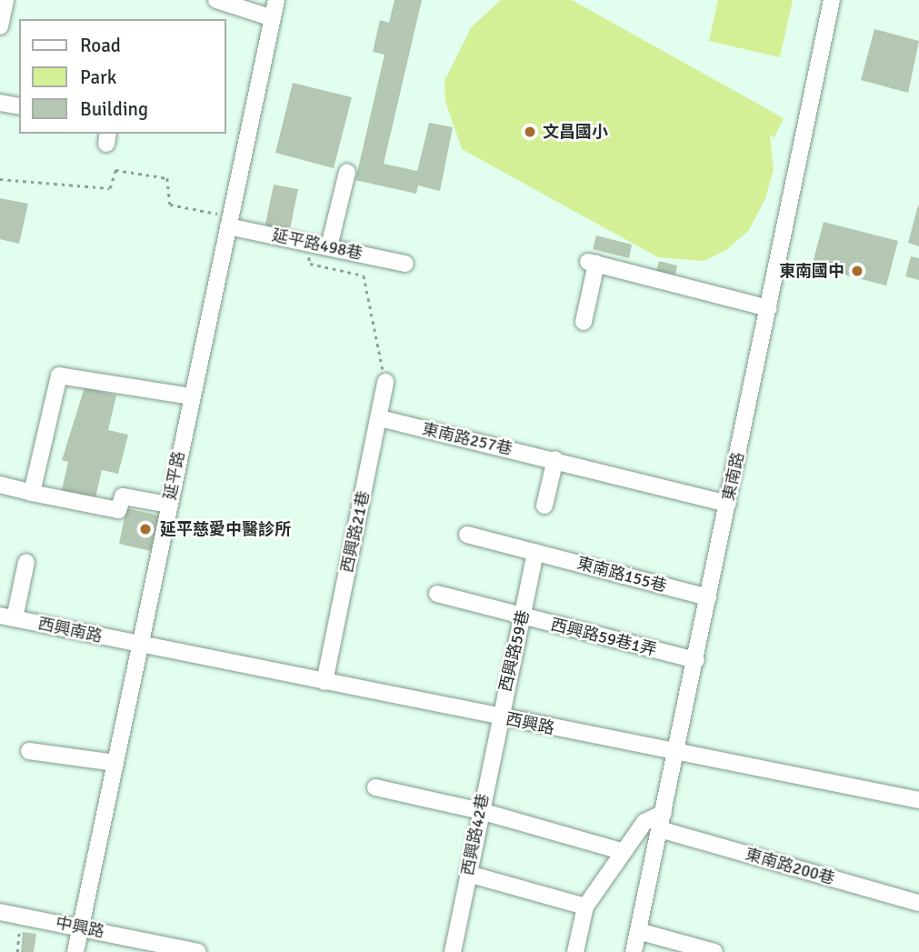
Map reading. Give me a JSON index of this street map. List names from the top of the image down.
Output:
{
  "streets": {
    "street": [
      "延平路498巷",
      "東南路257巷",
      "延平路",
      "東南路",
      "西興路21巷",
      "東南路155巷",
      "西興南路",
      "西興路59巷1弄",
      "西興路59巷",
      "西興路",
      "西興路42巷",
      "東南路200巷",
      "中興路"
    ]
  },
  "crossings": [
    ["延平路498巷", "延平路"],
    ["東南路257巷", "東南路"],
    ["東南路257巷", "西興路21巷"],
    ["延平路", "西興南路"],
    ["延平路", "西興路"],
    ["延平路", "中興路"],
    ["東南路", "東南路155巷"],
    ["東南路", "西興路59巷1弄"],
    ["東南路", "西興路"],
    ["東南路", "東南路200巷"],
    ["西興路21巷", "西興路"],
    ["東南路155巷", "西興路59巷"],
    ["西興南路", "西興路"],
    ["西興路59巷1弄", "西興路59巷"],
    ["西興路59巷", "西興路"],
    ["西興路59巷", "西興路42巷"],
    ["西興路", "西興路42巷"]
  ],
  "places": ["文昌國小", "東南國中", "延平慈愛中醫診所"],
  "legend": ["Road", "Park", "Building"]
}
